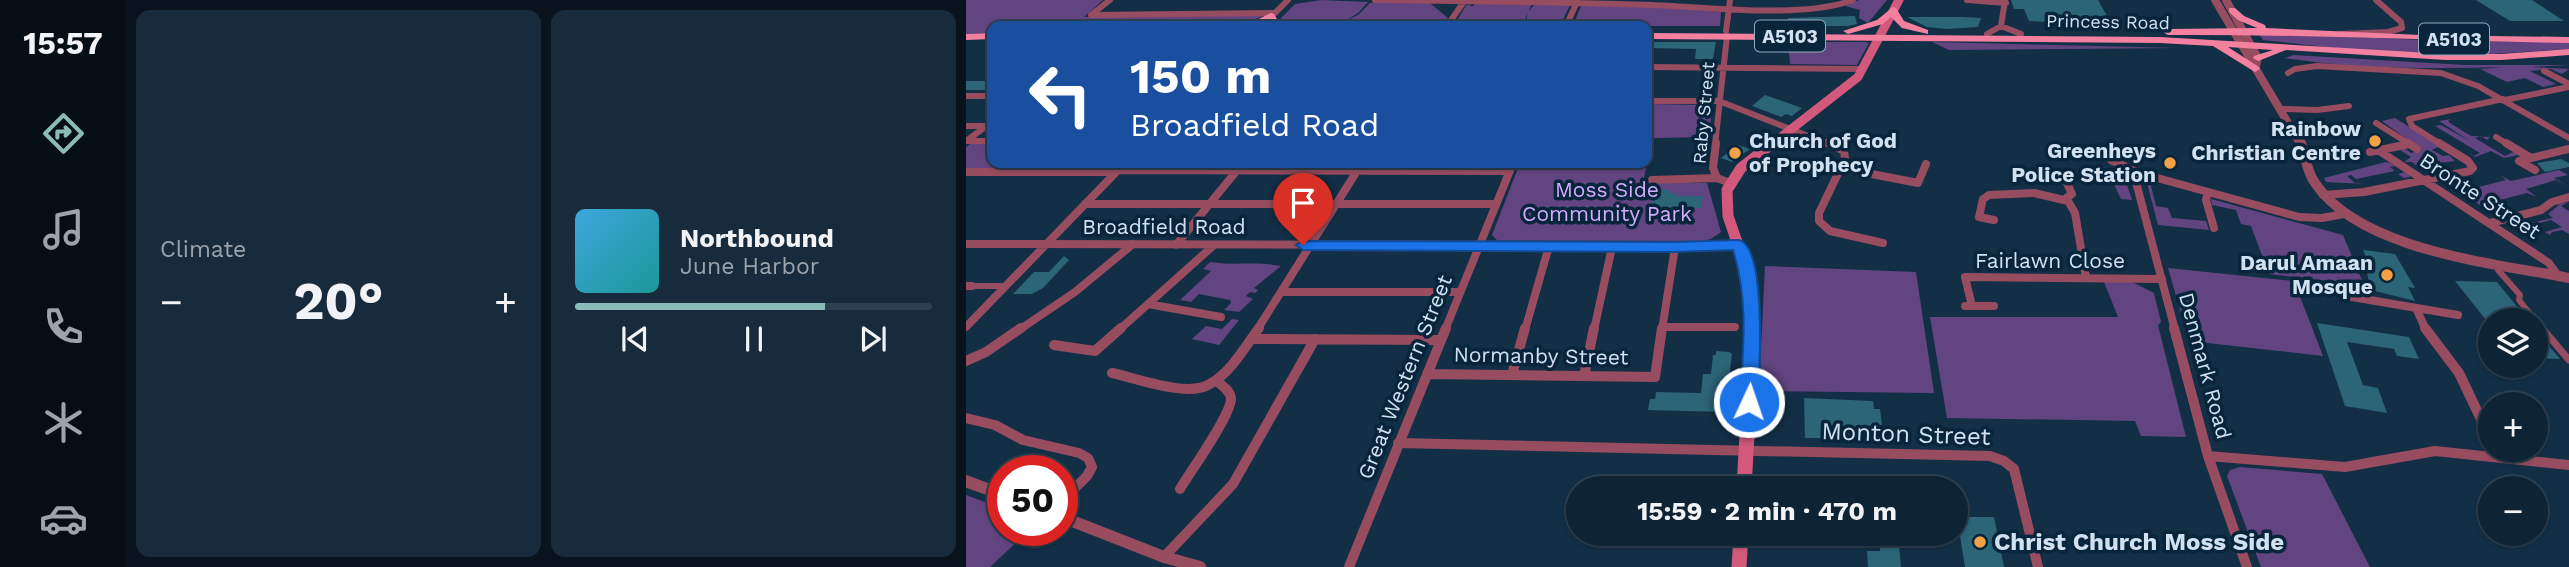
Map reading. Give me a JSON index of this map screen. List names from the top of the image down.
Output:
{
  "streets": {
    "highway": ["Princess Road", "A5103"],
    "street": [
      "Raby Street",
      "Bronte Street",
      "Broadfield Road",
      "Fairlawn Close",
      "Normanby Street",
      "Denmark Road",
      "Great Western Street",
      "Monton Street"
    ]
  },
  "crossings": [
    ["Princess Road", "Raby Street"],
    ["Broadfield Road", "Great Western Street"],
    ["Fairlawn Close", "Denmark Road"],
    ["Normanby Street", "Great Western Street"],
    ["Great Western Street", "Monton Street"]
  ],
  "parks": ["Moss Side Community Park"],
  "places": [
    "Rainbow Christian Centre",
    "Church of God of Prophecy",
    "Greenheys Police Station",
    "Darul Amaan Mosque",
    "Christ Church Moss Side"
  ],
  "page": {
    "tabs": "15:57",
    "tile": "Climate",
    "turn": ["150 m", "Broadfield Road"],
    "song": ["Northbound", "June Harbor"],
    "heat": ["−", "20°", "+"],
    "map_buttons": ["+", "−"],
    "limit": "50",
    "trip": "15:59 · 2 min · 470 m"
  }
}
